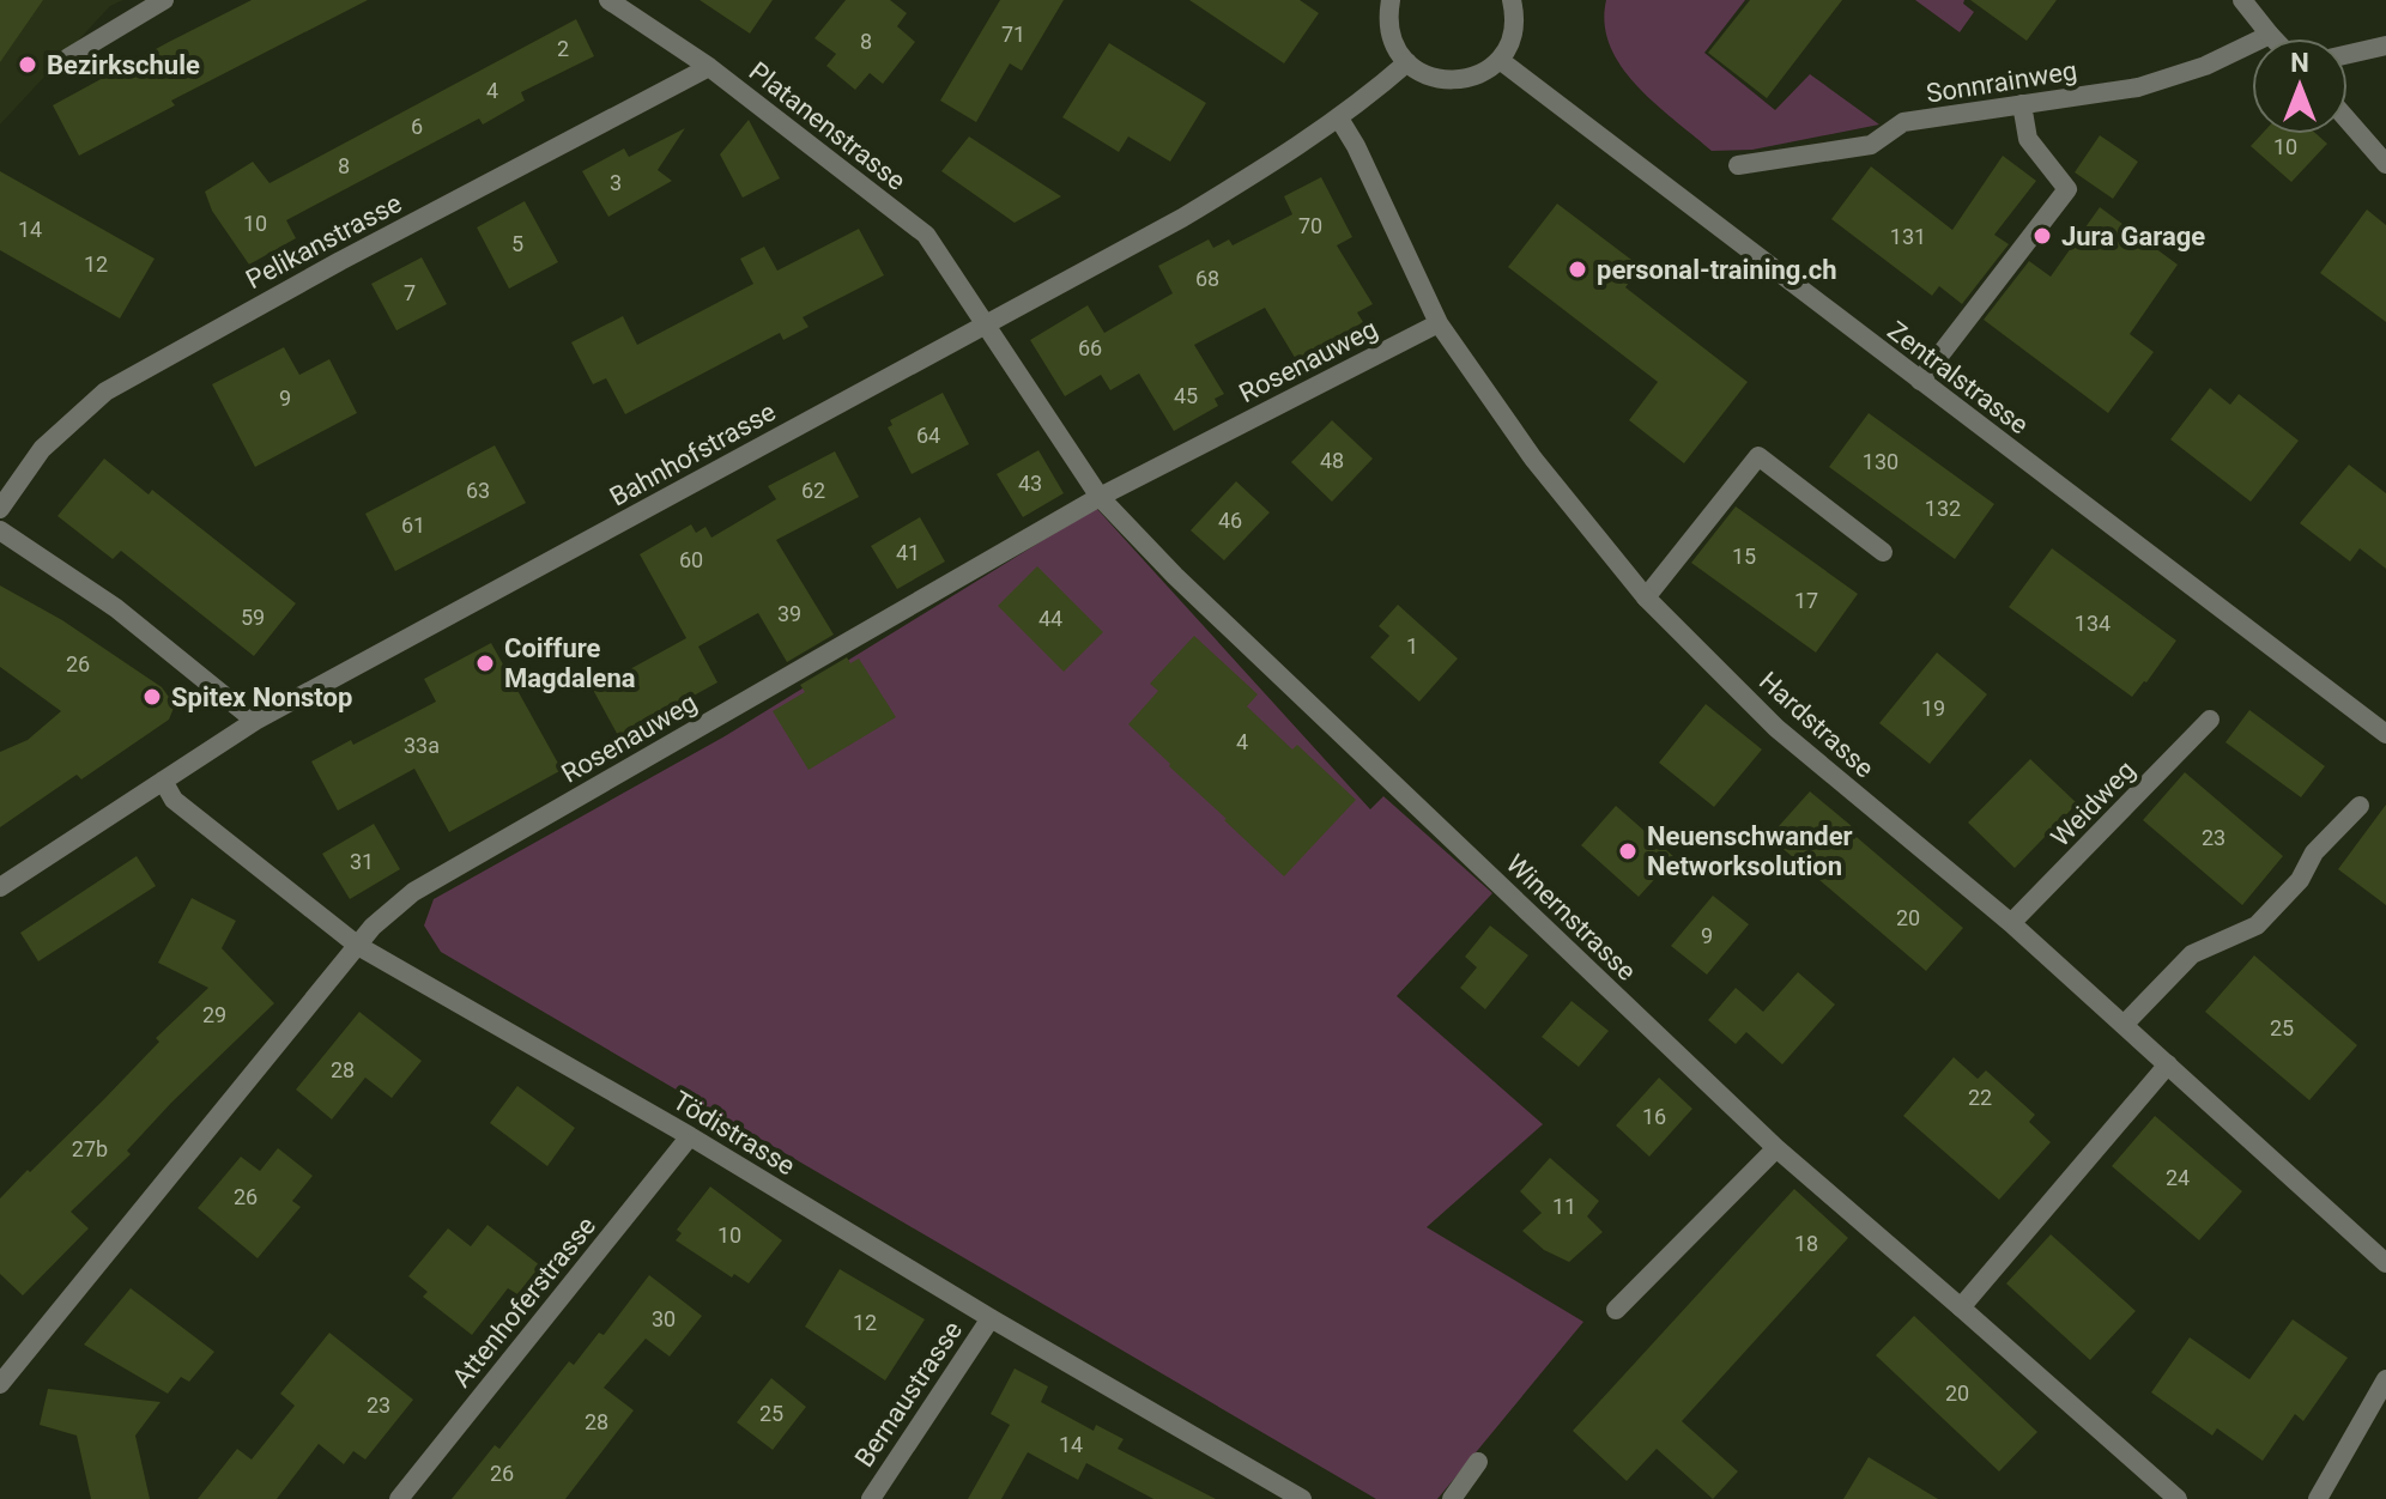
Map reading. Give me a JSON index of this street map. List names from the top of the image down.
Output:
{
  "streets": {
    "street": [
      "Sonnrainweg",
      "Platanenstrasse",
      "Pelikanstrasse",
      "Rosenauweg",
      "Zentralstrasse",
      "Bahnhofstrasse",
      "Hardstrasse",
      "Weidweg",
      "Winernstrasse",
      "Tödistrasse",
      "Attenhoferstrasse",
      "Bernaustrasse"
    ]
  },
  "crossings": [
    ["Platanenstrasse", "Pelikanstrasse"],
    ["Platanenstrasse", "Bahnhofstrasse"],
    ["Platanenstrasse", "Winernstrasse"],
    ["Rosenauweg", "Hardstrasse"],
    ["Rosenauweg", "Winernstrasse"],
    ["Rosenauweg", "Tödistrasse"],
    ["Bahnhofstrasse", "Hardstrasse"],
    ["Bahnhofstrasse", "Winernstrasse"],
    ["Bahnhofstrasse", "Tödistrasse"],
    ["Hardstrasse", "Weidweg"],
    ["Tödistrasse", "Attenhoferstrasse"],
    ["Tödistrasse", "Bernaustrasse"]
  ],
  "places": [
    "Bezirkschule",
    "Jura Garage",
    "personal-training.ch",
    "Coiffure Magdalena",
    "Spitex Nonstop",
    "Neuenschwander Networksolution"
  ],
  "house_numbers": [
    "71",
    "8",
    "2",
    "4",
    "6",
    "10",
    "8",
    "3",
    "10",
    "70",
    "14",
    "131",
    "5",
    "12",
    "68",
    "7",
    "66",
    "45",
    "9",
    "64",
    "48",
    "130",
    "43",
    "63",
    "62",
    "132",
    "46",
    "61",
    "41",
    "15",
    "60",
    "17",
    "39",
    "59",
    "44",
    "134",
    "1",
    "26",
    "19",
    "4",
    "33a",
    "23",
    "31",
    "20",
    "9",
    "29",
    "25",
    "28",
    "22",
    "16",
    "27b",
    "24",
    "26",
    "11",
    "10",
    "18",
    "30",
    "12",
    "20",
    "23",
    "25",
    "28",
    "14",
    "26"
  ],
  "north": "top"
}
